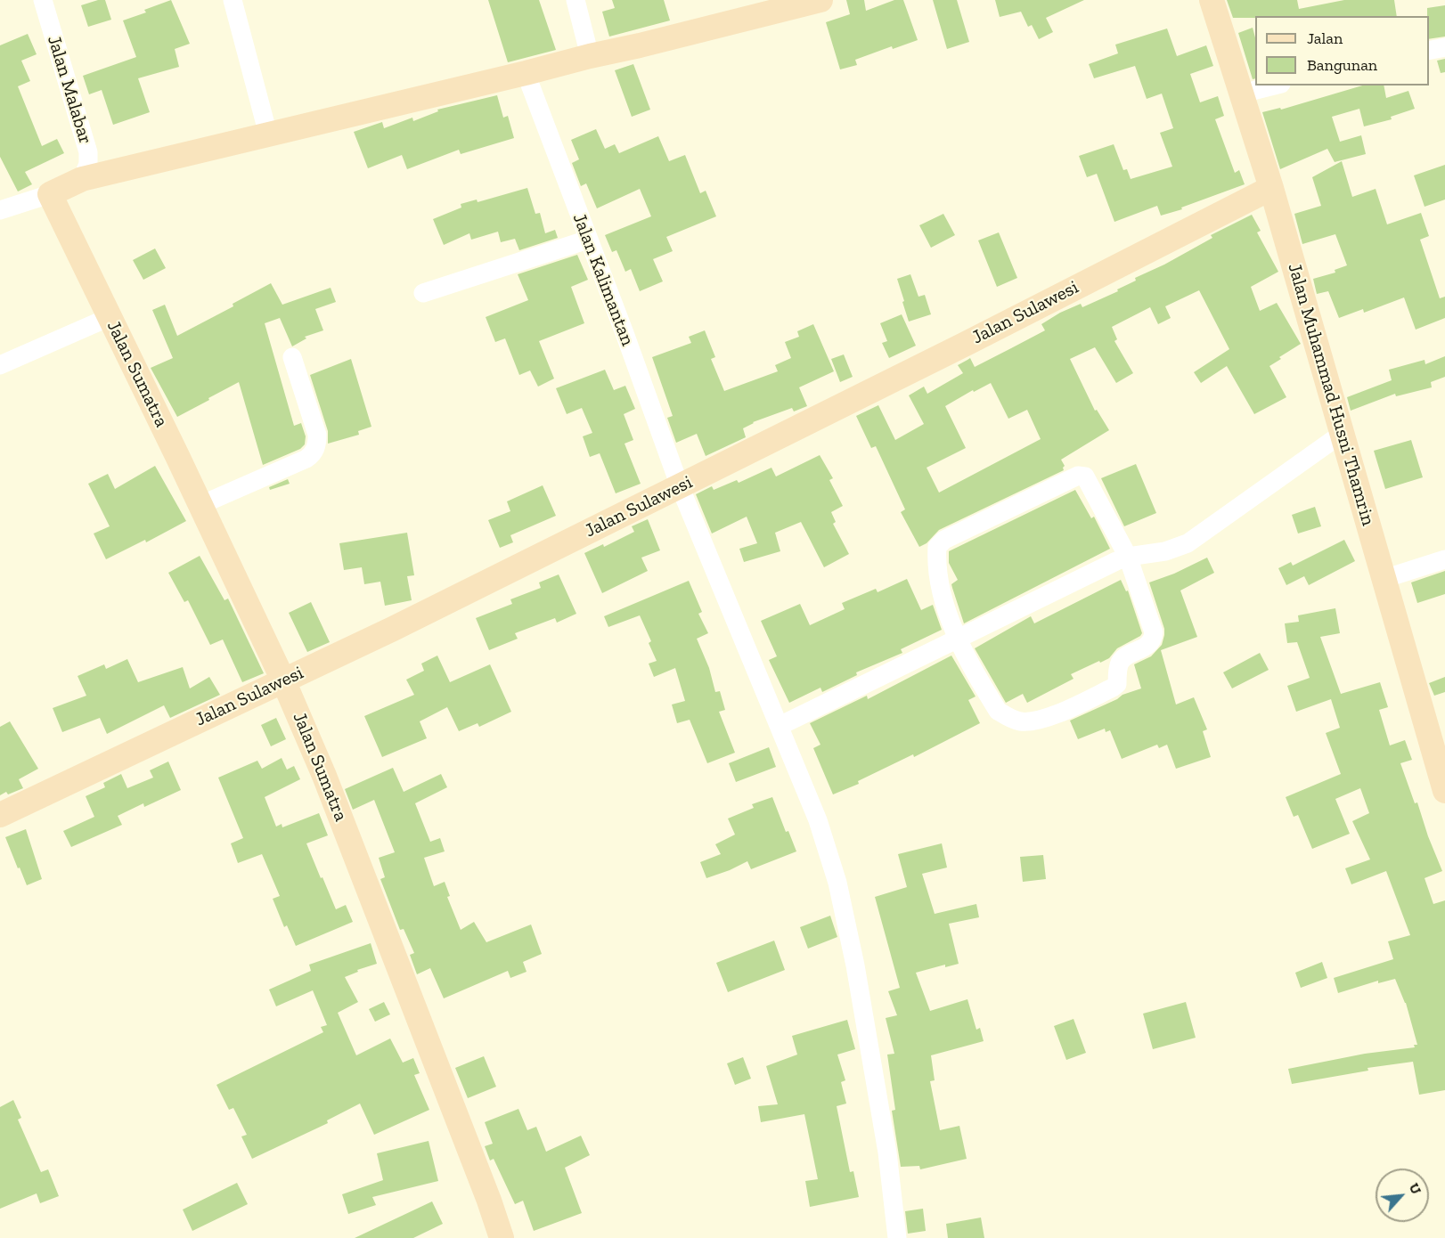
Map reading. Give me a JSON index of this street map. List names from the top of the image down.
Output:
{
  "streets": {
    "street": [
      "Jalan Malabar",
      "Jalan Kalimantan",
      "Jalan Sulawesi",
      "Jalan Sumatra",
      "Jalan Muhammad Husni Thamrin"
    ]
  },
  "crossings": [
    ["Jalan Kalimantan", "Jalan Sulawesi"],
    ["Jalan Sulawesi", "Jalan Sumatra"],
    ["Jalan Sulawesi", "Jalan Muhammad Husni Thamrin"]
  ],
  "legend": ["Jalan", "Bangunan"],
  "north": "top right"
}
